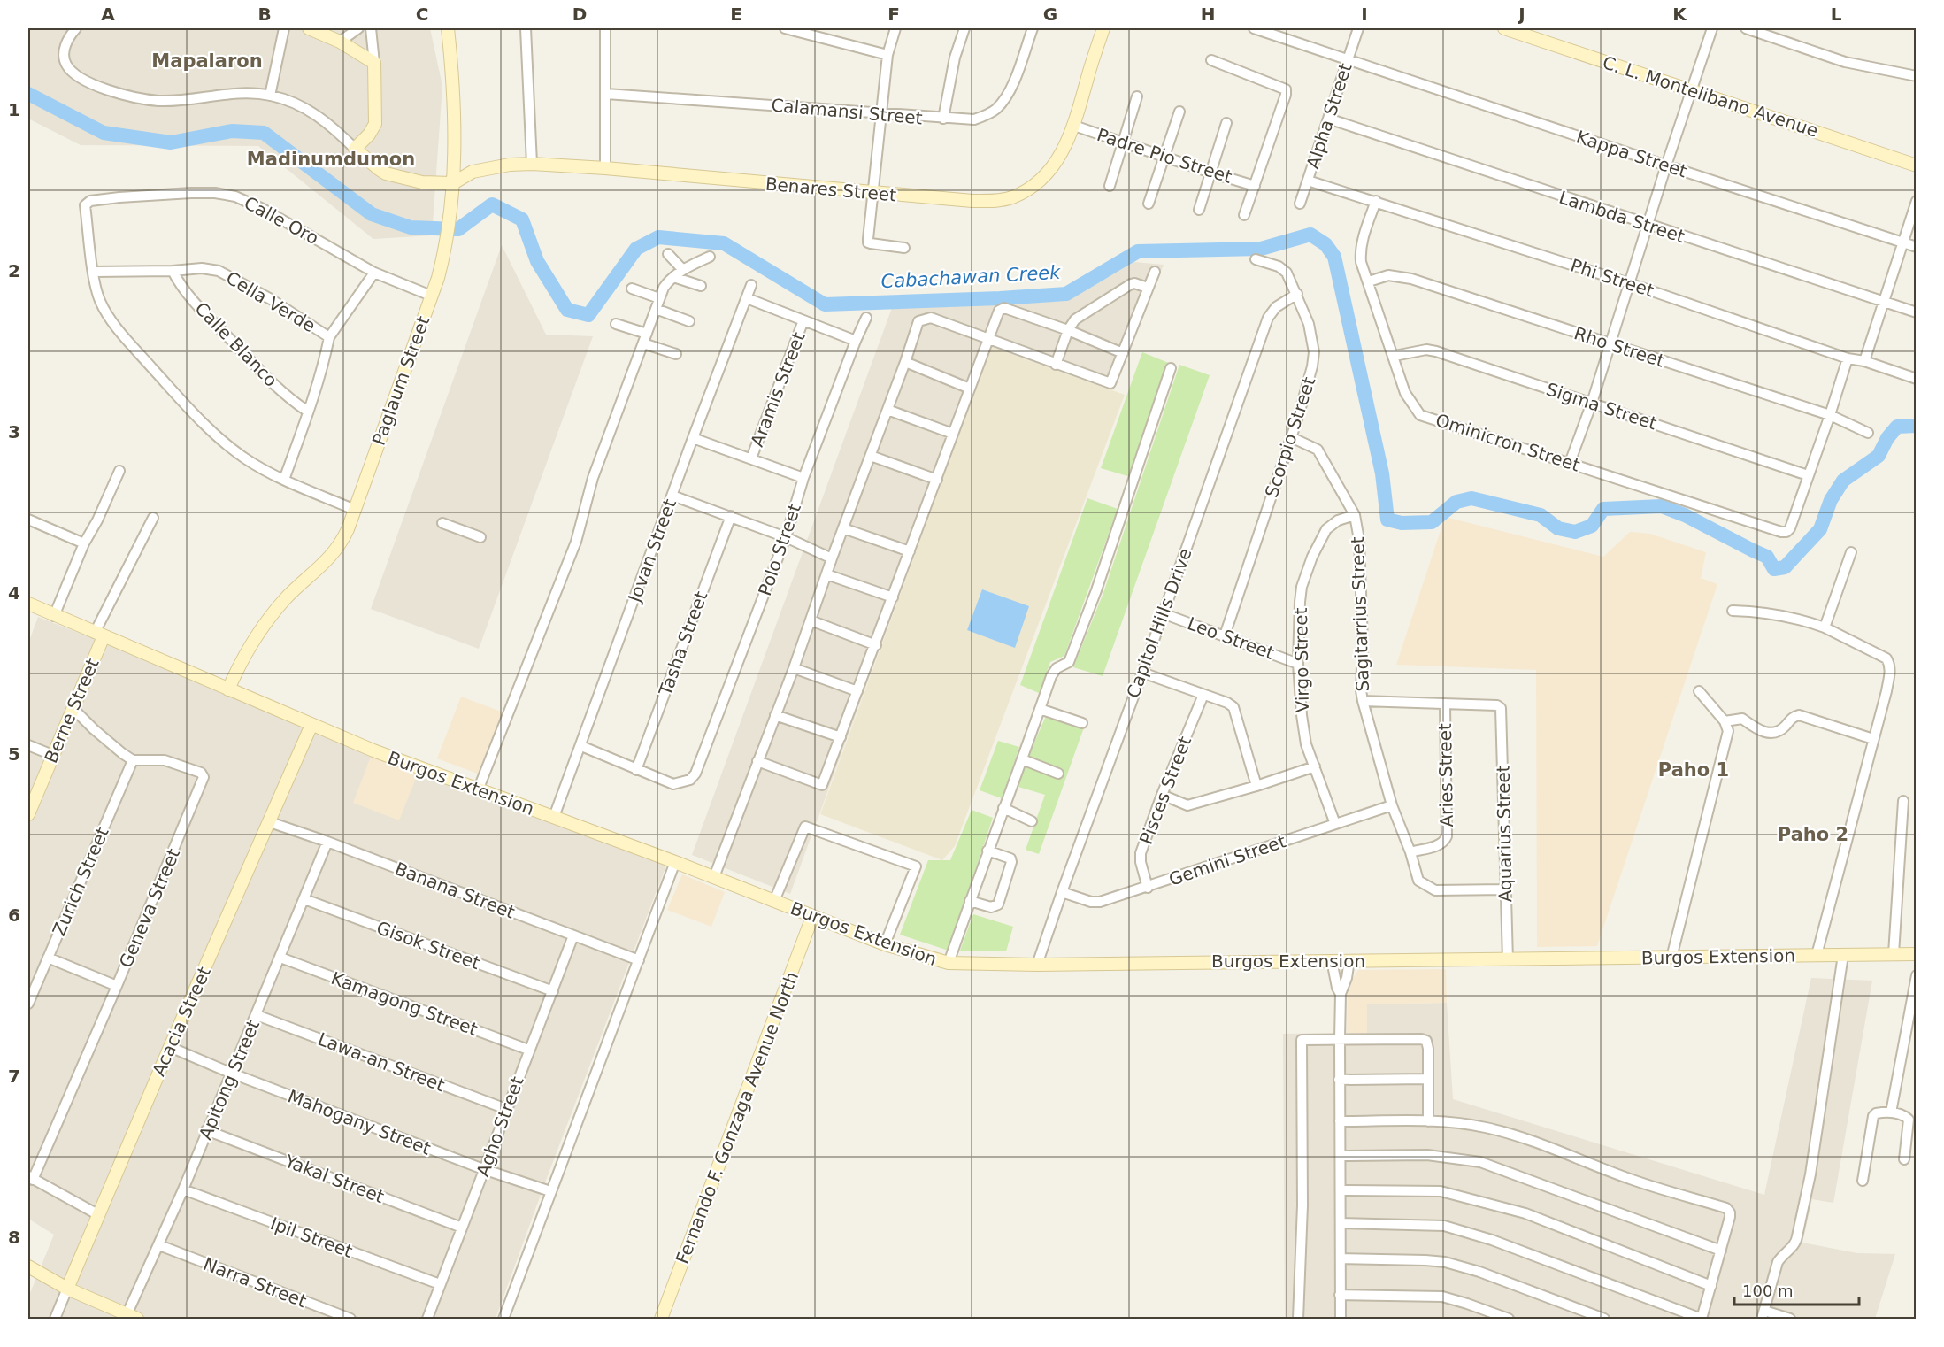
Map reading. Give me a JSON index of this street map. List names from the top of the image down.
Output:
{
  "streets": {
    "street": [
      "C. L. Montelibano Avenue",
      "Calamansi Street",
      "Alpha Street",
      "Kappa Street",
      "Padre Pio Street",
      "Benares Street",
      "Lambda Street",
      "Calle Oro",
      "Phi Street",
      "Cella Verde",
      "Calle Blanco",
      "Rho Street",
      "Paglaum Street",
      "Aramis Street",
      "Sigma Street",
      "Scorpio Street",
      "Ominicron Street",
      "Polo Street",
      "Jovan Street",
      "Sagitarrius Street",
      "Capitol Hills Drive",
      "Leo Street",
      "Tasha Street",
      "Virgo Street",
      "Berne Street",
      "Aries Street",
      "Burgos Extension",
      "Pisces Street",
      "Aquarius Street",
      "Gemini Street",
      "Zurich Street",
      "Banana Street",
      "Geneva Street",
      "Gisok Street",
      "Kamagong Street",
      "Acacia Street",
      "Lawa-an Street",
      "Apitong Street",
      "Fernando F. Gonzaga Avenue North",
      "Mahogany Street",
      "Agho Street",
      "Yakal Street",
      "Ipil Street",
      "Narra Street"
    ]
  },
  "crossings": [
    ["Alpha Street", "Kappa Street"],
    ["Alpha Street", "Lambda Street"],
    ["Alpha Street", "Phi Street"],
    ["Padre Pio Street", "Benares Street"],
    ["Benares Street", "Paglaum Street"],
    ["Calle Oro", "Cella Verde"],
    ["Calle Oro", "Paglaum Street"],
    ["Phi Street", "Ominicron Street"],
    ["Cella Verde", "Calle Blanco"],
    ["Rho Street", "Ominicron Street"],
    ["Paglaum Street", "Burgos Extension"],
    ["Sigma Street", "Ominicron Street"],
    ["Scorpio Street", "Sagitarrius Street"],
    ["Scorpio Street", "Capitol Hills Drive"],
    ["Scorpio Street", "Leo Street"],
    ["Polo Street", "Tasha Street"],
    ["Jovan Street", "Burgos Extension"],
    ["Sagitarrius Street", "Virgo Street"],
    ["Sagitarrius Street", "Aries Street"],
    ["Sagitarrius Street", "Aquarius Street"],
    ["Sagitarrius Street", "Gemini Street"],
    ["Capitol Hills Drive", "Leo Street"],
    ["Capitol Hills Drive", "Burgos Extension"],
    ["Capitol Hills Drive", "Gemini Street"],
    ["Leo Street", "Virgo Street"],
    ["Virgo Street", "Gemini Street"],
    ["Berne Street", "Burgos Extension"],
    ["Aries Street", "Aquarius Street"],
    ["Burgos Extension", "Aquarius Street"],
    ["Burgos Extension", "Acacia Street"],
    ["Burgos Extension", "Fernando F. Gonzaga Avenue North"],
    ["Pisces Street", "Gemini Street"],
    ["Zurich Street", "Geneva Street"],
    ["Banana Street", "Acacia Street"],
    ["Banana Street", "Apitong Street"],
    ["Banana Street", "Agho Street"],
    ["Gisok Street", "Apitong Street"],
    ["Gisok Street", "Agho Street"],
    ["Kamagong Street", "Apitong Street"],
    ["Kamagong Street", "Agho Street"],
    ["Acacia Street", "Mahogany Street"],
    ["Lawa-an Street", "Apitong Street"],
    ["Lawa-an Street", "Agho Street"],
    ["Apitong Street", "Mahogany Street"],
    ["Apitong Street", "Yakal Street"],
    ["Apitong Street", "Ipil Street"],
    ["Apitong Street", "Narra Street"],
    ["Mahogany Street", "Agho Street"],
    ["Agho Street", "Yakal Street"],
    ["Agho Street", "Ipil Street"]
  ],
  "districts": [
    "Mapalaron",
    "Madinumdumon",
    "Paho 1",
    "Paho 2"
  ],
  "water": ["Cabachawan Creek"],
  "scale_bar": "100 m",
  "grid": {
    "columns": [
      "A",
      "B",
      "C",
      "D",
      "E",
      "F",
      "G",
      "H",
      "I",
      "J",
      "K",
      "L"
    ],
    "rows": [
      "1",
      "2",
      "3",
      "4",
      "5",
      "6",
      "7",
      "8"
    ]
  }
}
